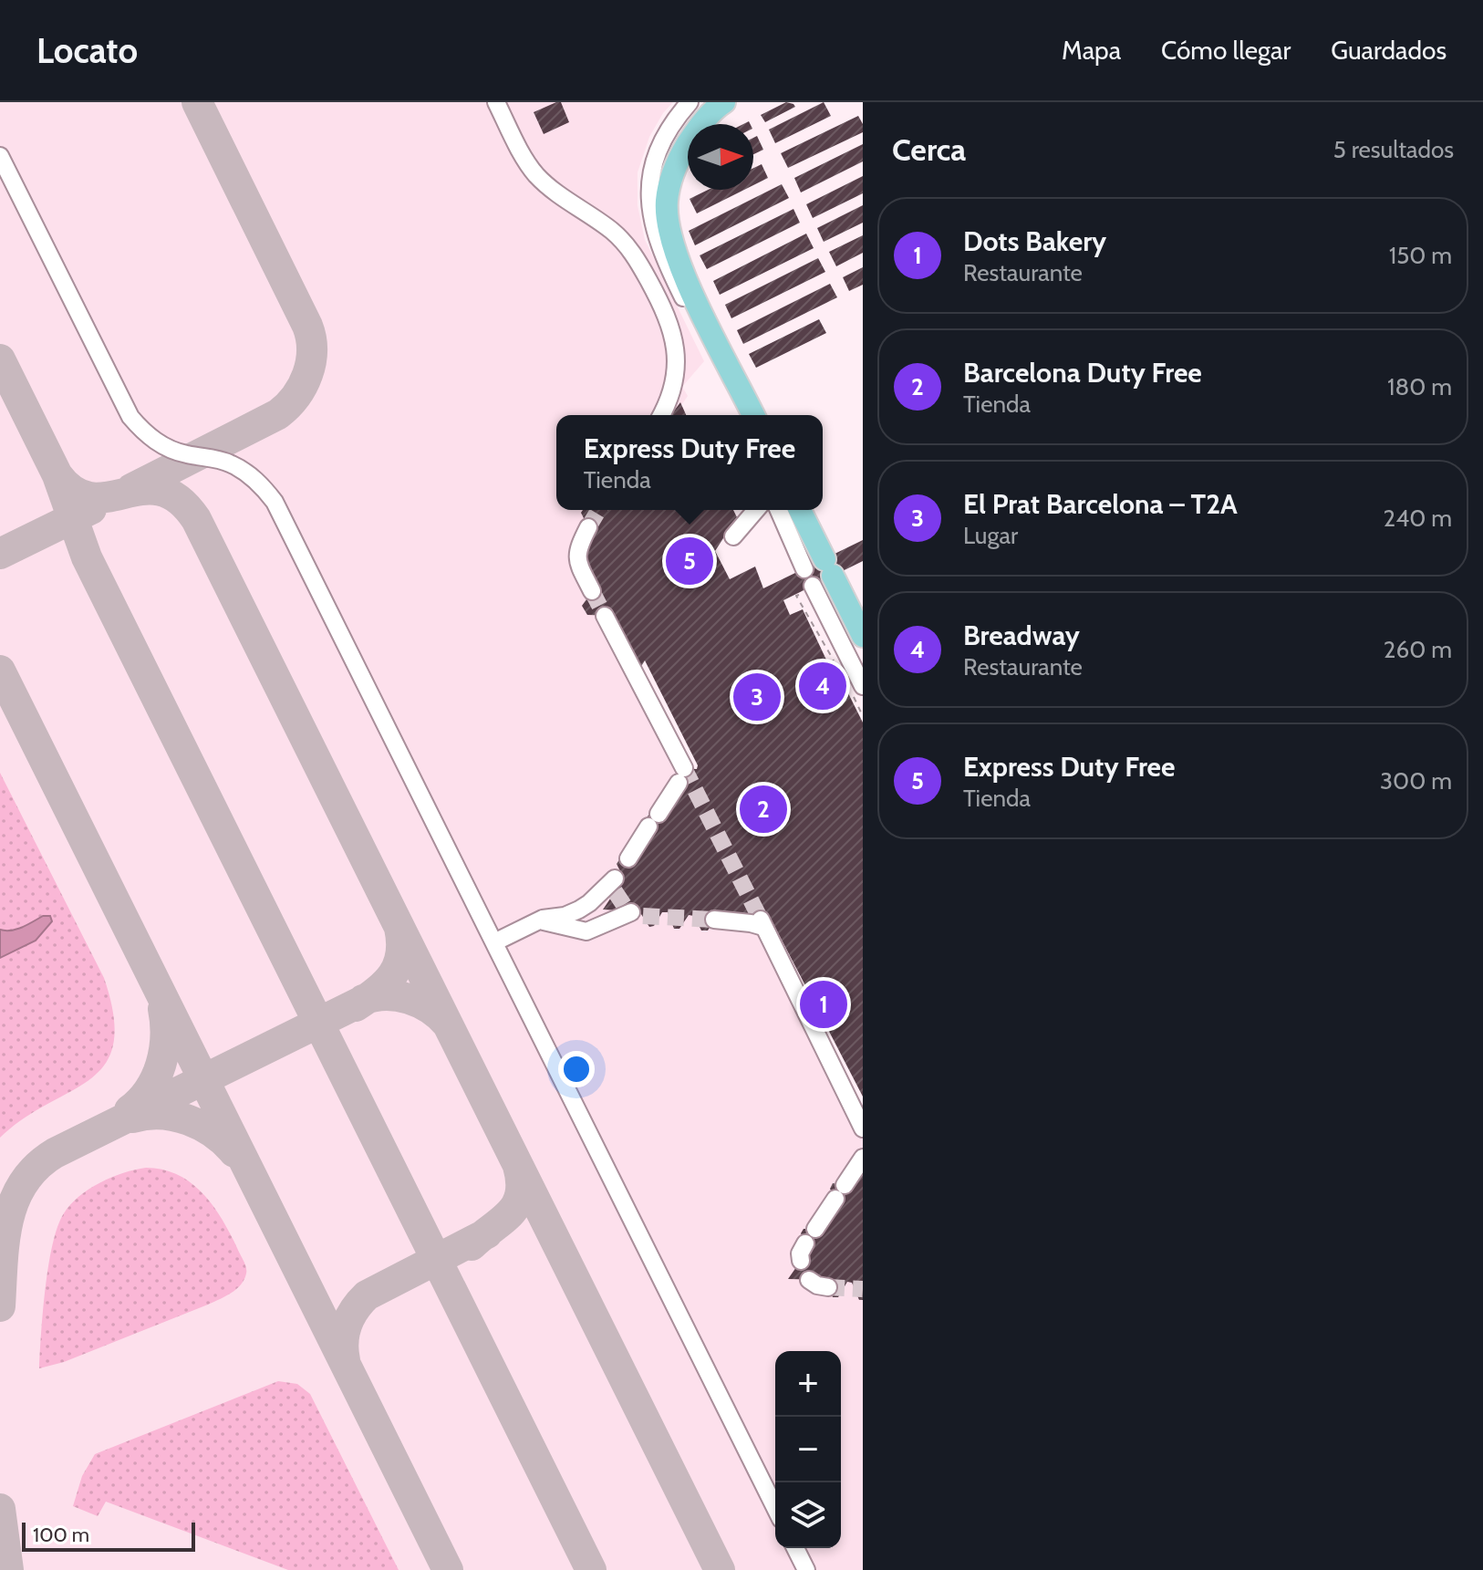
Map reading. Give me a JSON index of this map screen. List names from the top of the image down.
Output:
{
  "scale_bar": "100 m",
  "north": "right",
  "page": {
    "header": "Locato",
    "nav": ["Mapa", "Cómo llegar", "Guardados"],
    "heading": ["Cerca", "5 resultados"],
    "list": [
      {
        "mark": "1",
        "name": "Dots Bakery",
        "note": "Restaurante",
        "value": "150 m"
      },
      {
        "mark": "2",
        "name": "Barcelona Duty Free",
        "note": "Tienda",
        "value": "180 m"
      },
      {
        "mark": "3",
        "name": "El Prat Barcelona – T2A",
        "note": "Lugar",
        "value": "240 m"
      },
      {
        "mark": "4",
        "name": "Breadway",
        "note": "Restaurante",
        "value": "260 m"
      },
      {
        "mark": "5",
        "name": "Express Duty Free",
        "note": "Tienda",
        "value": "300 m"
      }
    ],
    "popup": ["Express Duty Free", "Tienda"],
    "pins": [
      "5",
      "4",
      "3",
      "2",
      "1"
    ],
    "map_buttons": ["+", "−"],
    "scale": "100 m"
  }
}
